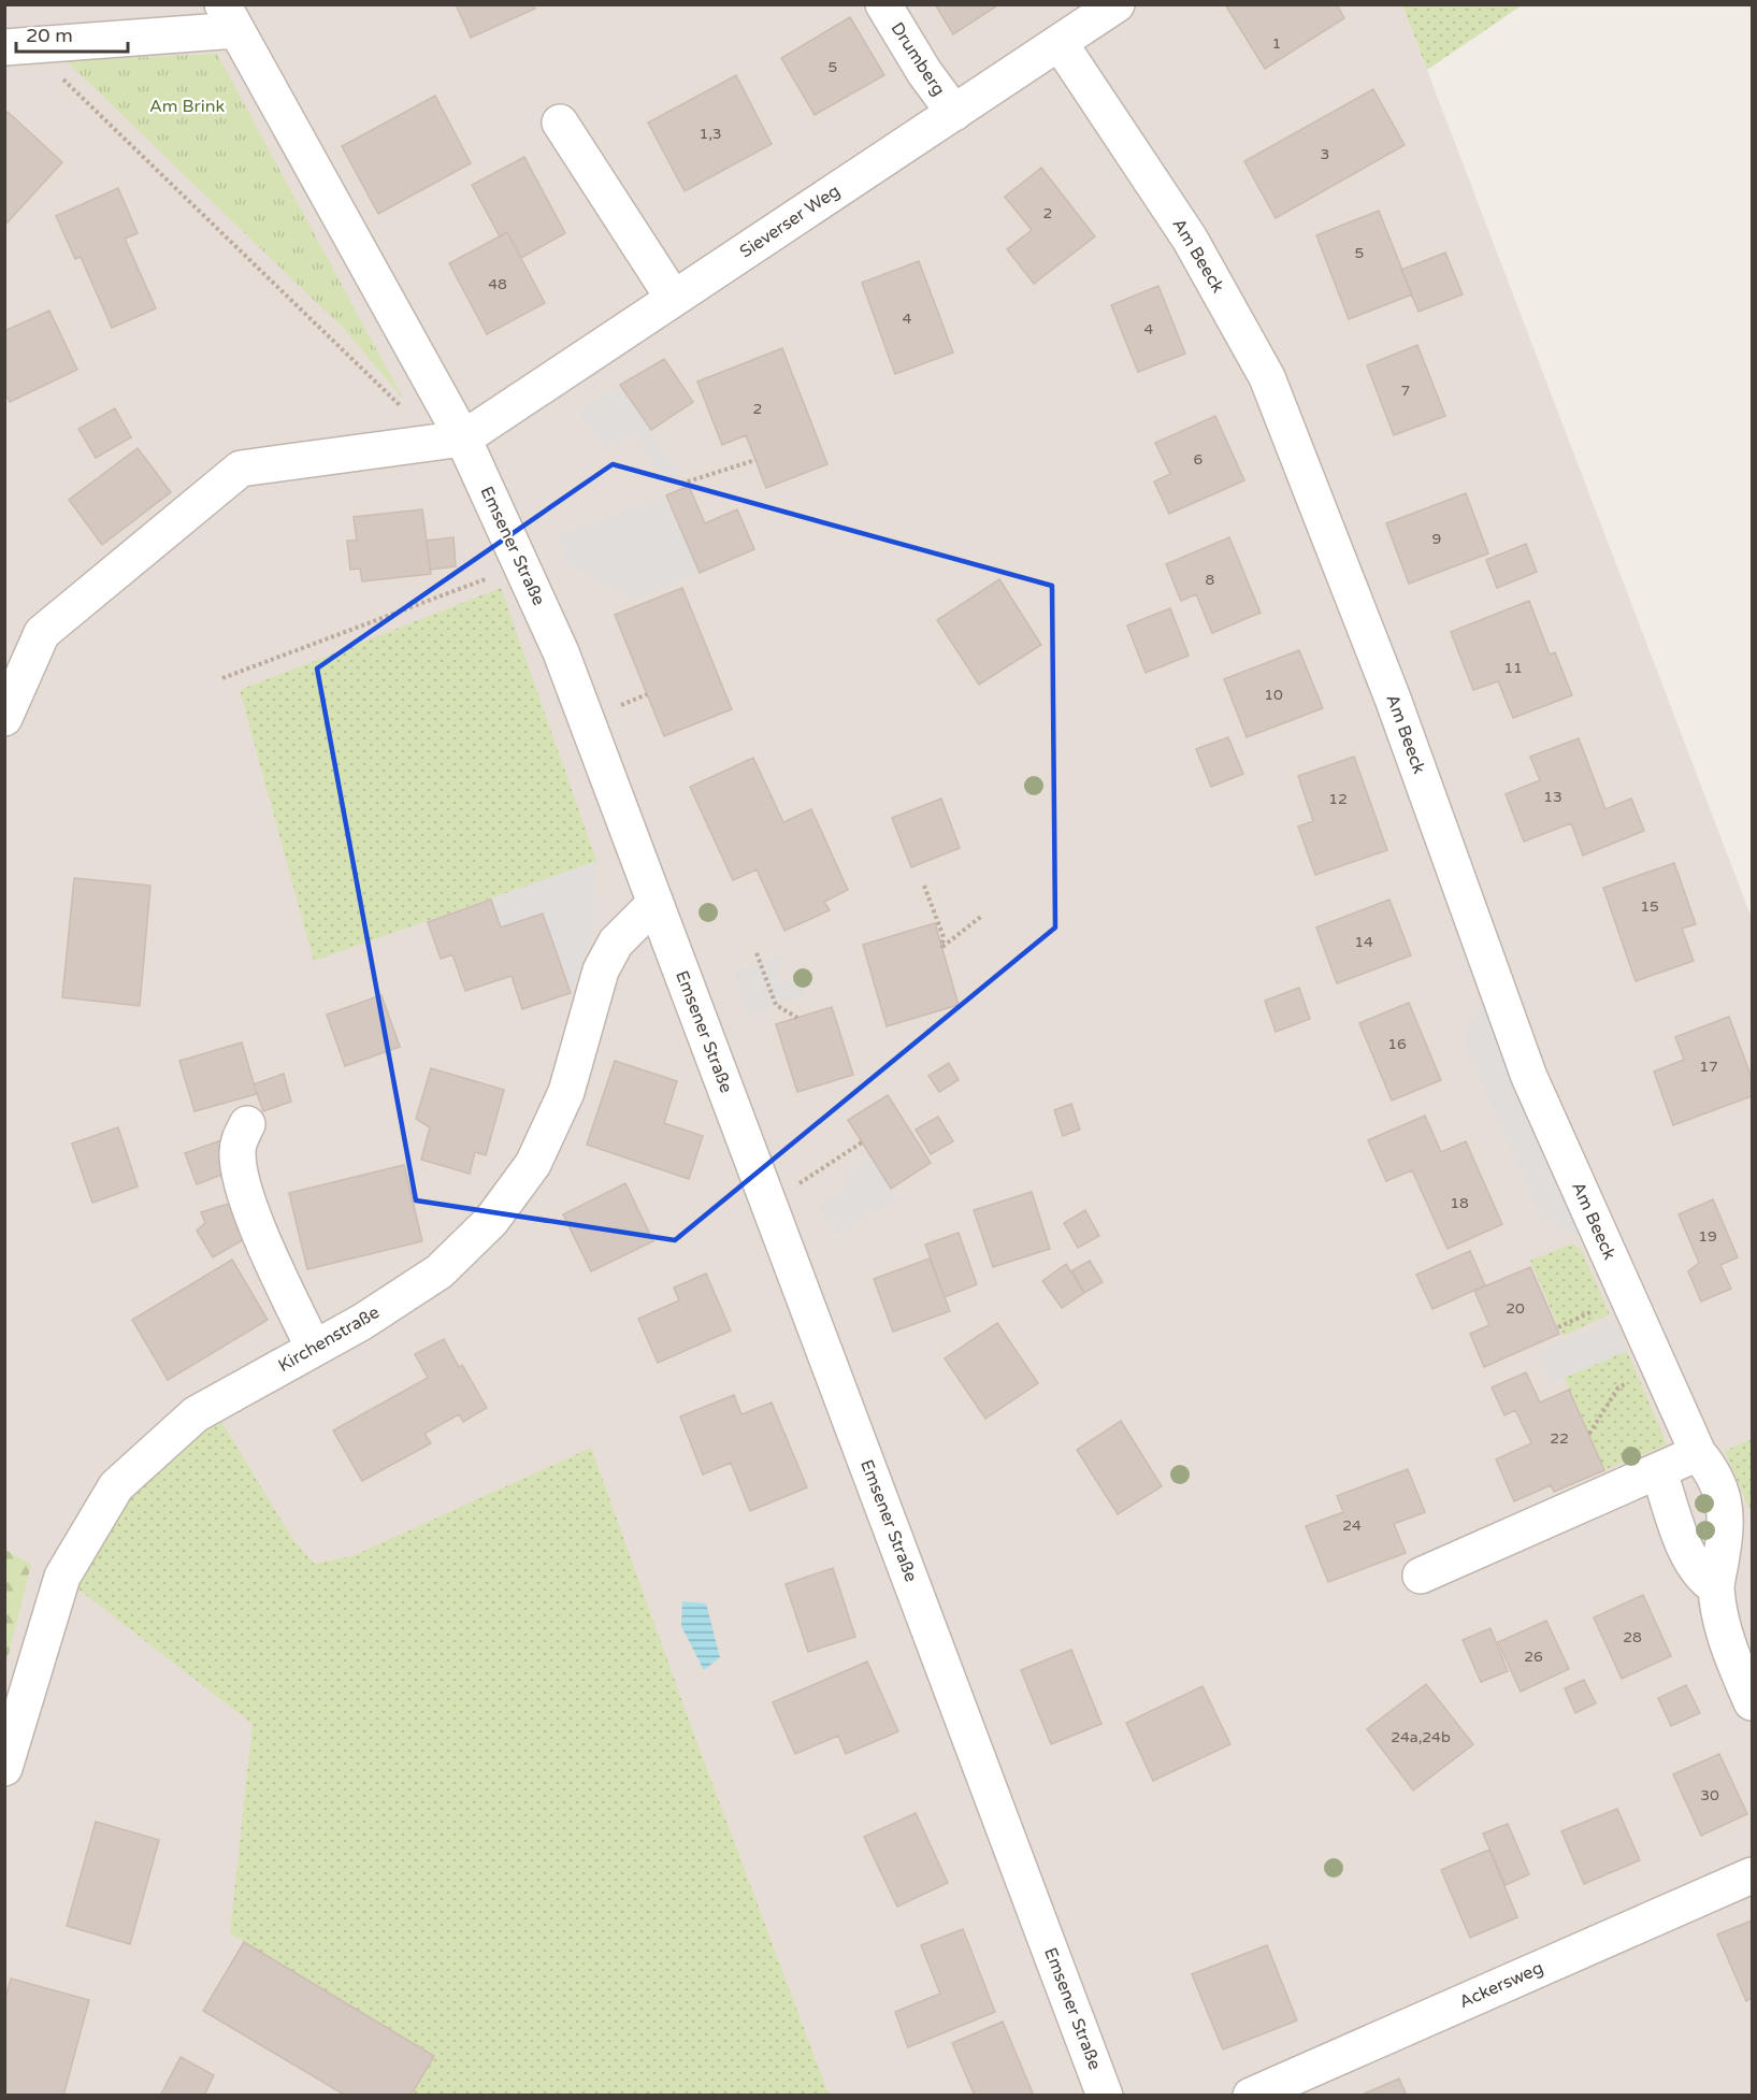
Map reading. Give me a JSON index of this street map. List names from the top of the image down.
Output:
{
  "streets": {
    "street": [
      "Drumberg",
      "Sieverser Weg",
      "Am Beeck",
      "Emsener Straße",
      "Kirchenstraße",
      "Ackersweg"
    ]
  },
  "crossings": [
    ["Drumberg", "Sieverser Weg"],
    ["Sieverser Weg", "Am Beeck"],
    ["Sieverser Weg", "Emsener Straße"],
    ["Emsener Straße", "Kirchenstraße"]
  ],
  "parks": ["Am Brink"],
  "house_numbers": [
    "1",
    "5",
    "1,3",
    "3",
    "2",
    "5",
    "48",
    "4",
    "4",
    "7",
    "2",
    "6",
    "9",
    "8",
    "11",
    "10",
    "13",
    "12",
    "15",
    "14",
    "16",
    "17",
    "18",
    "19",
    "20",
    "22",
    "24",
    "28",
    "26",
    "24a,24b",
    "30"
  ],
  "scale_bar": "20 m"
}
